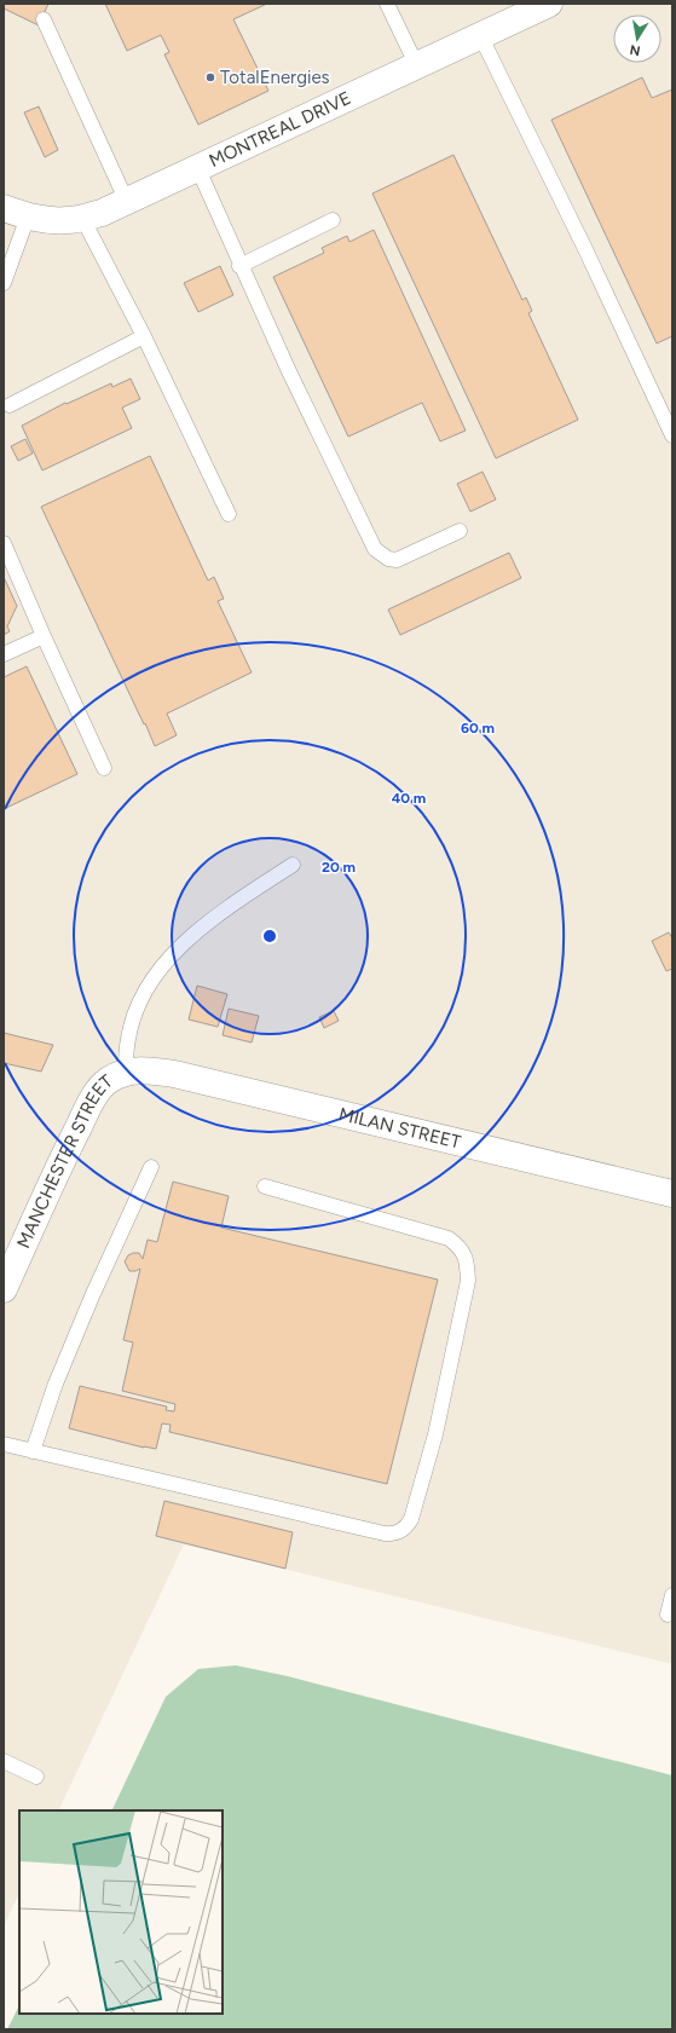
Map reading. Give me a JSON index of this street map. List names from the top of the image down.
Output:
{
  "streets": {
    "street": ["MONTREAL DRIVE", "MILAN STREET", "MANCHESTER STREET"]
  },
  "crossings": [
    ["MILAN STREET", "MANCHESTER STREET"]
  ],
  "places": ["TotalEnergies"],
  "north": "bottom",
  "rings": ["60 m", "40 m", "20 m"]
}
